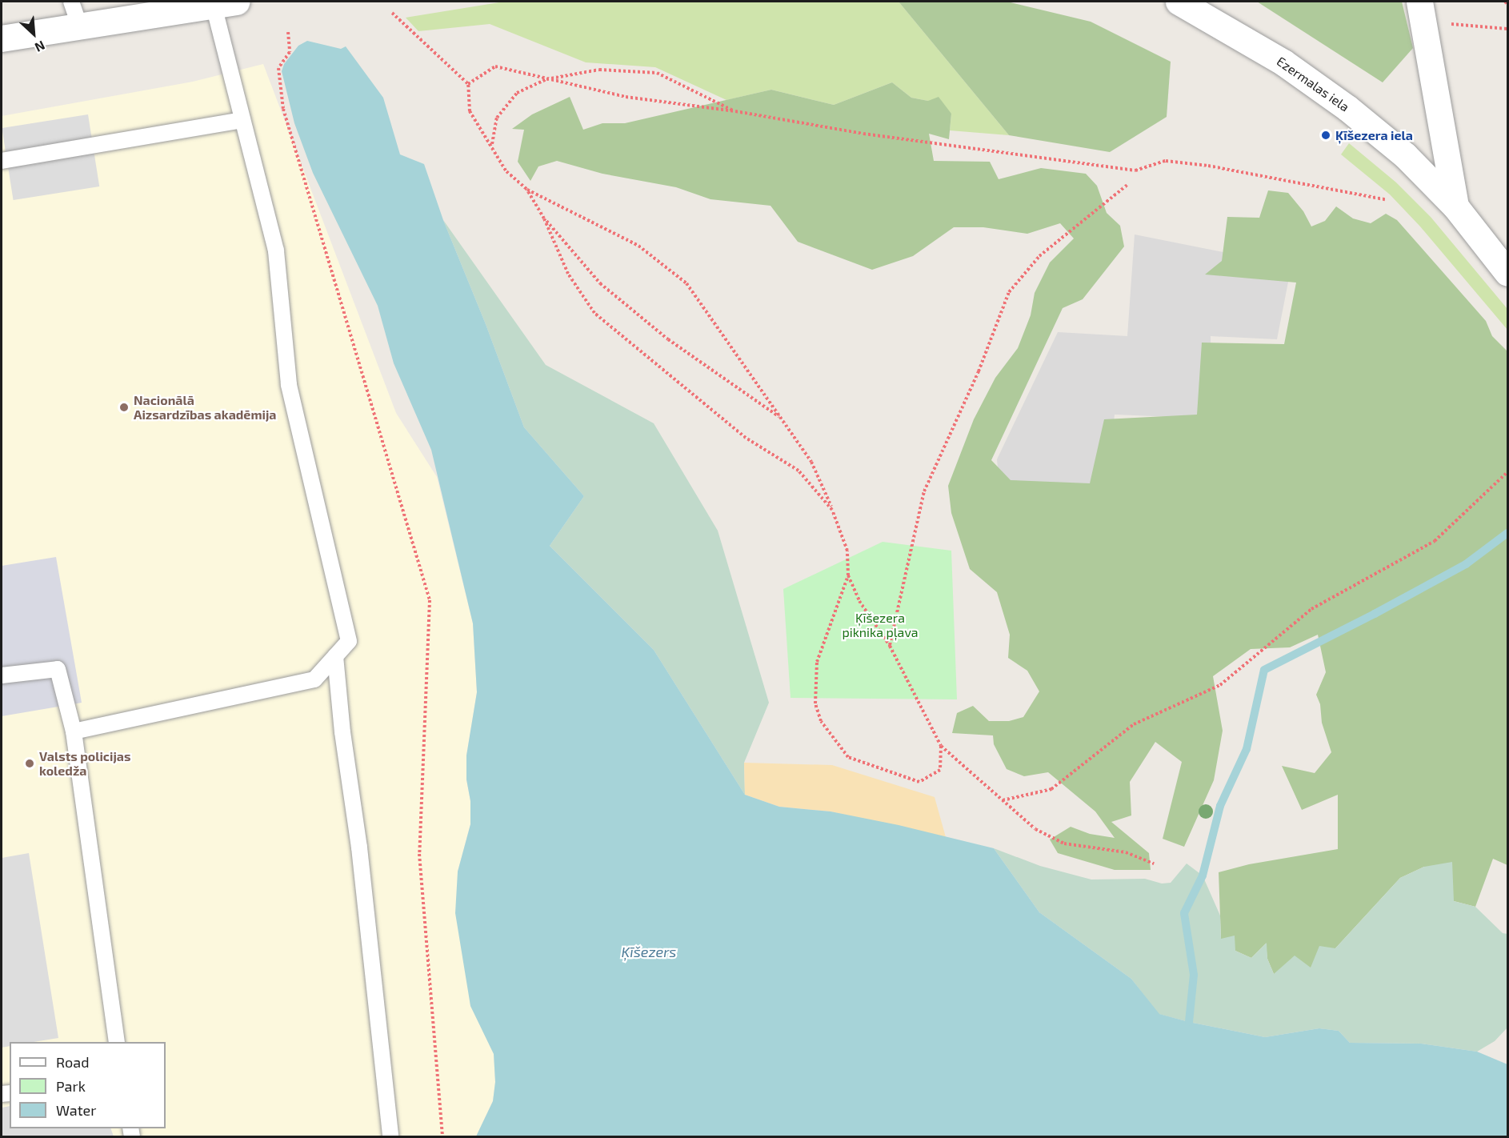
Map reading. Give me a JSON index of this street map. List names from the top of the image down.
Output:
{
  "streets": {
    "street": ["Ezermalas iela"]
  },
  "water": ["Ķīšezers"],
  "parks": ["Ķīšezera piknika pļava"],
  "places": ["Ķīšezera iela", "Nacionālā Aizsardzības akadēmija", "Valsts policijas koledža"],
  "legend": ["Road", "Park", "Water"],
  "north": "bottom right"
}
